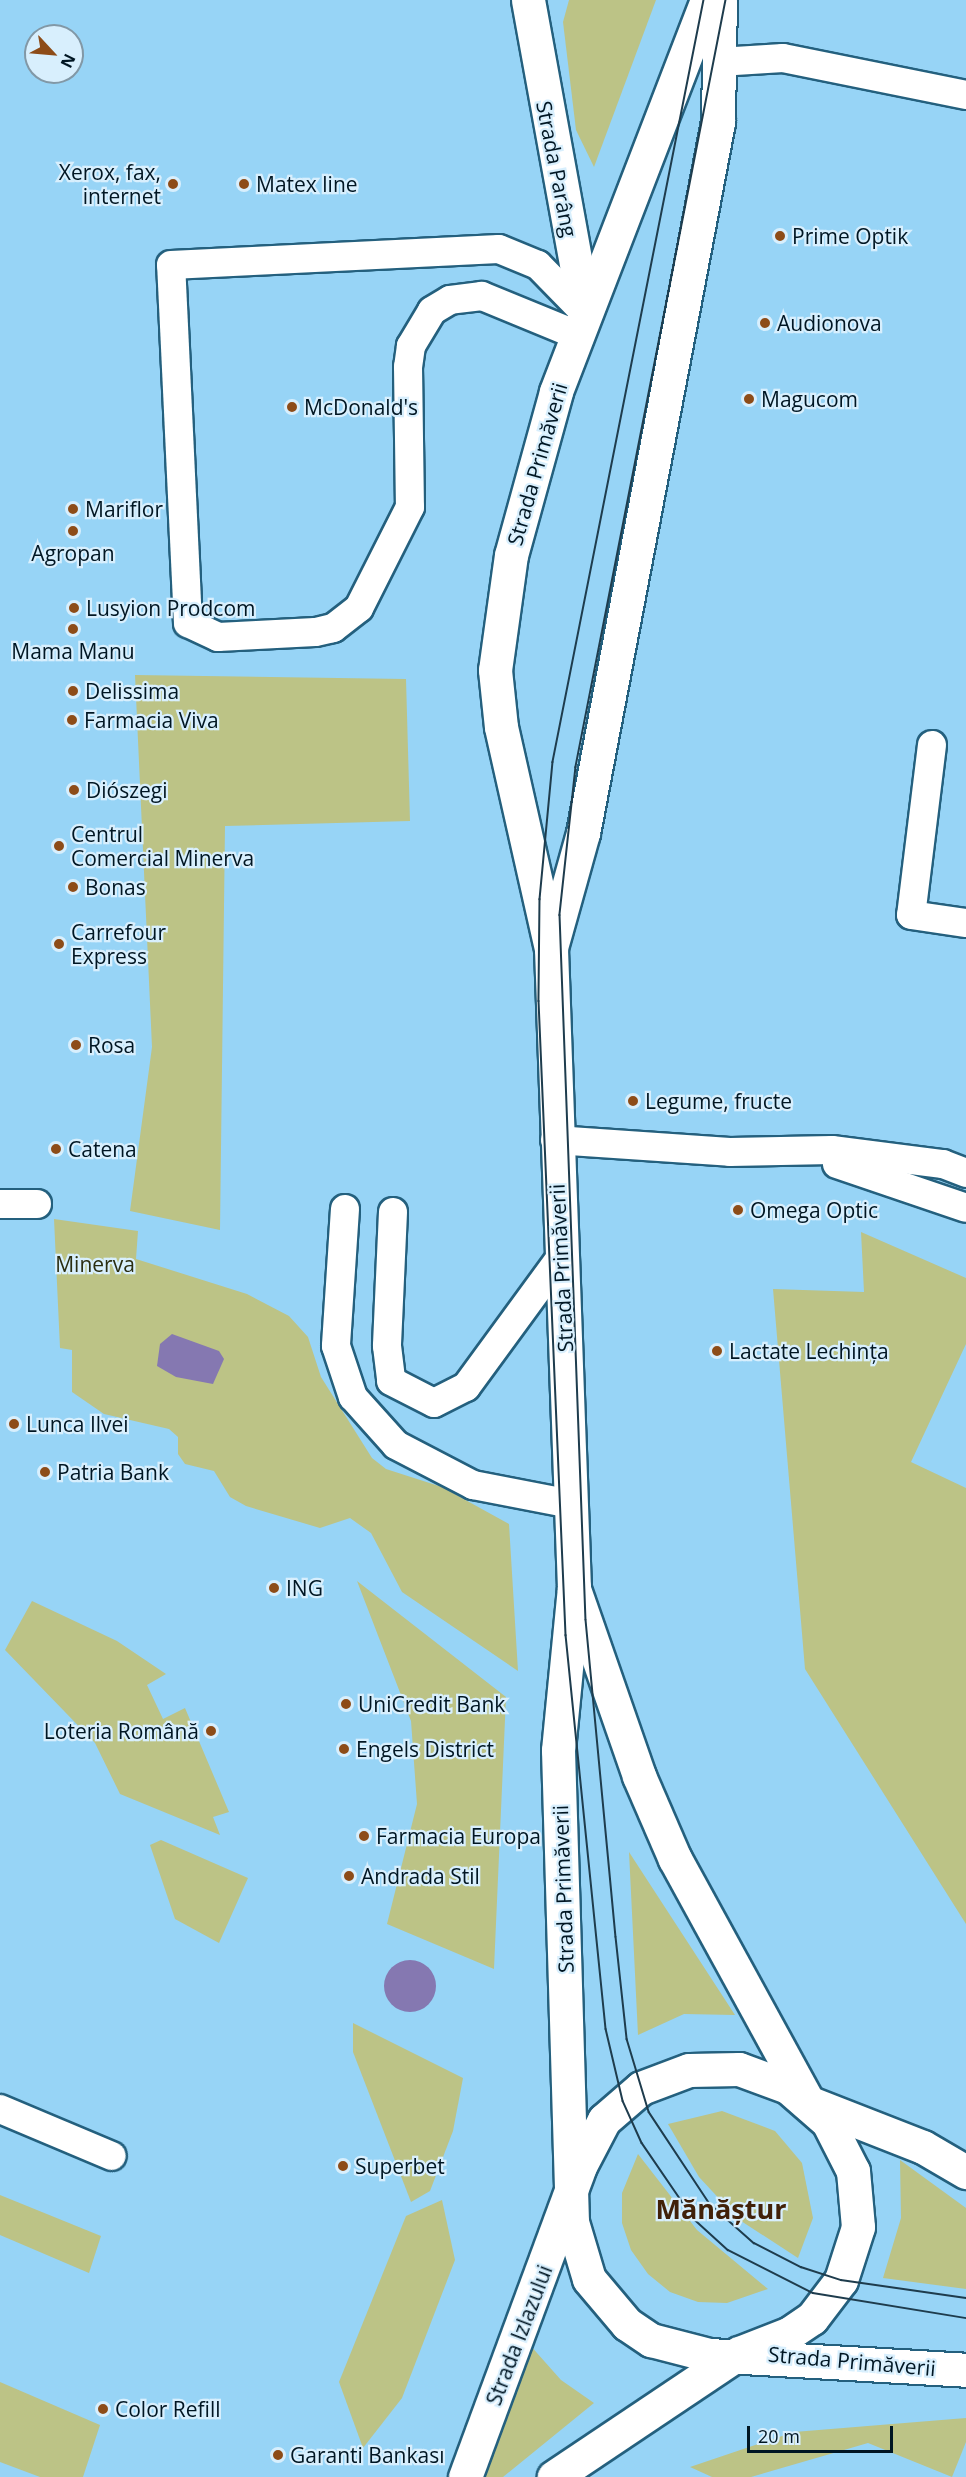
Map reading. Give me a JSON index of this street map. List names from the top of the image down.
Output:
{
  "streets": {
    "main road": ["Strada Parâng", "Strada Primăverii", "Strada Izlazului"]
  },
  "crossings": [
    ["Strada Parâng", "Strada Primăverii"],
    ["Strada Primăverii", "Strada Izlazului"]
  ],
  "districts": ["Mănăștur"],
  "parks": ["Minerva"],
  "places": [
    "Xerox, fax, internet",
    "Matex line",
    "Prime Optik",
    "Audionova",
    "Magucom",
    "McDonald's",
    "Mariflor",
    "Agropan",
    "Lusyion Prodcom",
    "Mama Manu",
    "Delissima",
    "Farmacia Viva",
    "Diószegi",
    "Centrul Comercial Minerva",
    "Bonas",
    "Carrefour Express",
    "Rosa",
    "Legume, fructe",
    "Catena",
    "Omega Optic",
    "Lactate Lechința",
    "Lunca Ilvei",
    "Patria Bank",
    "ING",
    "UniCredit Bank",
    "Loteria Română",
    "Engels District",
    "Farmacia Europa",
    "Andrada Stil",
    "Superbet",
    "Color Refill",
    "Garanti Bankası"
  ],
  "scale_bar": "20 m",
  "north": "bottom right"
}
